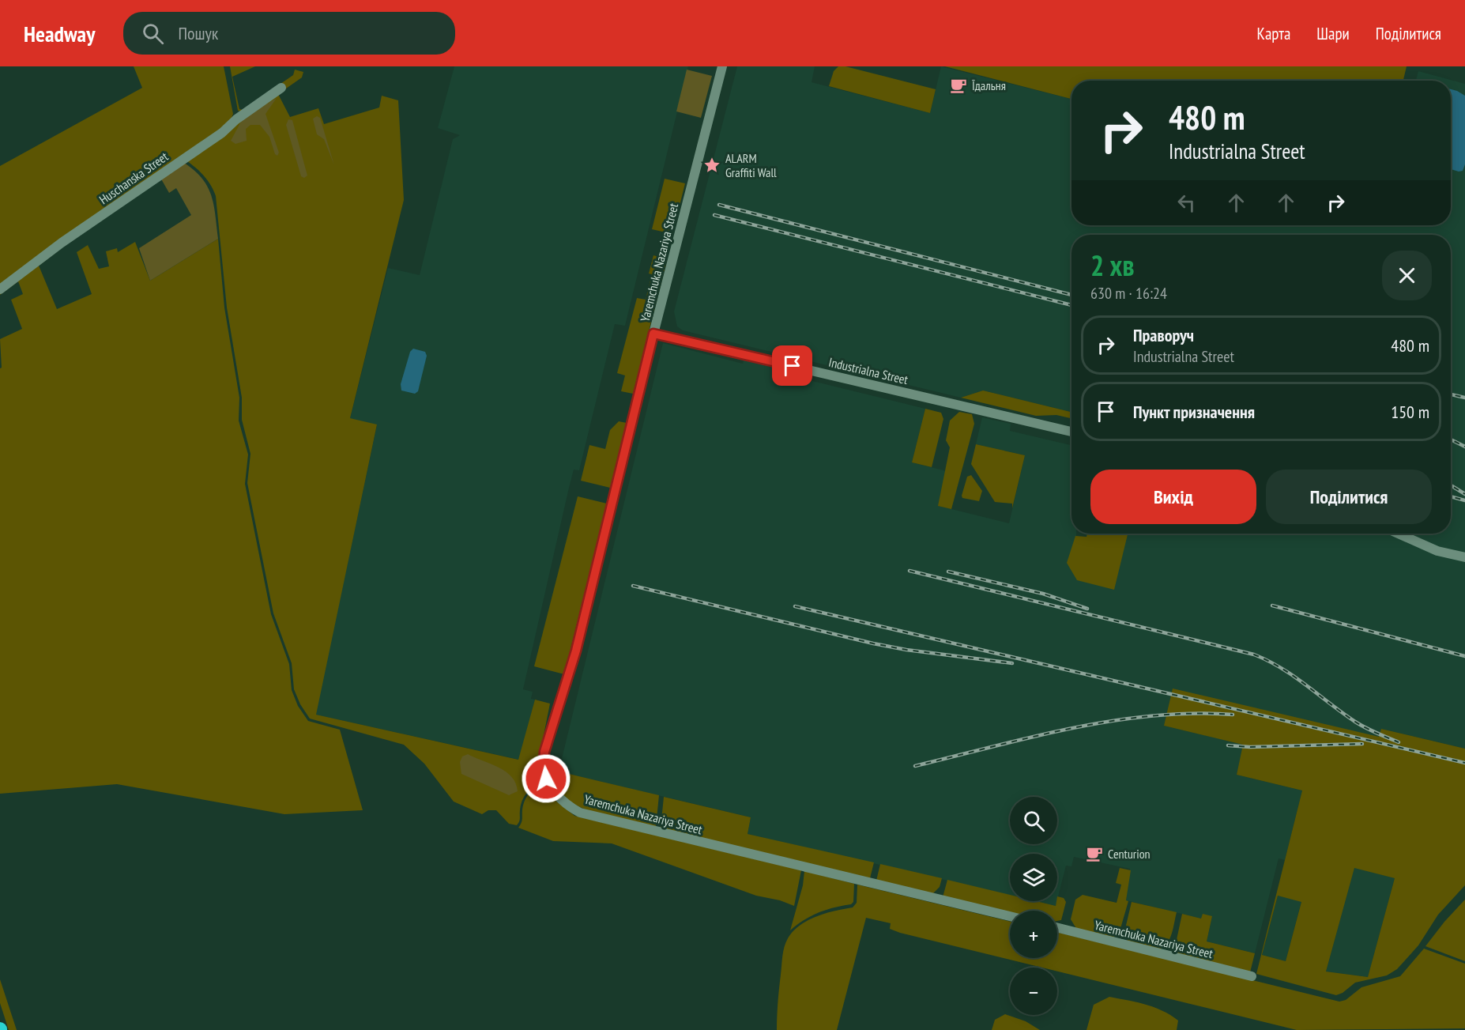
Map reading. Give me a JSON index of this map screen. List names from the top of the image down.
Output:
{
  "streets": {
    "street": ["Huschanska Street", "Yaremchuka Nazariya Street", "Industrialna Street"]
  },
  "crossings": [
    ["Yaremchuka Nazariya Street", "Industrialna Street"]
  ],
  "places": {
    "cafe": ["Їдальня", "Centurion"],
    "place": ["ALARM Graffiti Wall"]
  },
  "page": {
    "header": "Headway",
    "search": "Пошук",
    "nav": ["Карта", "Шари", "Поділитися"],
    "turn": ["480 m", "Industrialna Street"],
    "heading": ["2 хв", "630 m · 16:24"],
    "list": [
      {
        "name": "Праворуч",
        "note": "Industrialna Street",
        "value": "480 m"
      },
      {
        "name": "Пункт призначення",
        "value": "150 m"
      }
    ],
    "buttons": ["Вихід", "Поділитися"],
    "map_buttons": ["+", "−"]
  }
}
